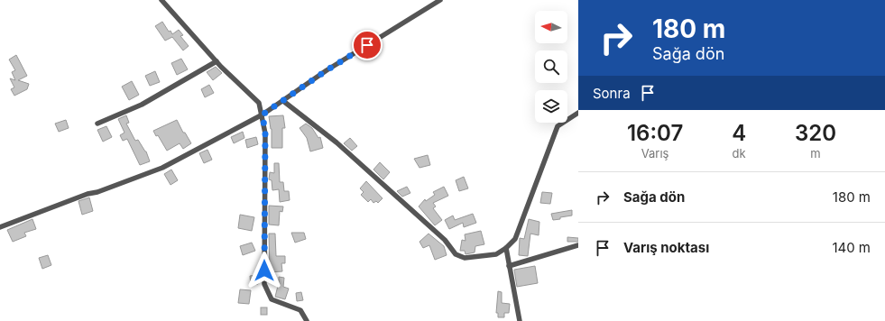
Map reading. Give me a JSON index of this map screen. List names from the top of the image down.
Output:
{
  "north": "left",
  "page": {
    "turn": ["180 m", "Sağa dön"],
    "then": "Sonra",
    "eta": [
      "16:07",
      "Varış",
      "4",
      "dk",
      "320",
      "m"
    ],
    "list": [
      {
        "name": "Sağa dön",
        "value": "180 m"
      },
      {
        "name": "Varış noktası",
        "value": "140 m"
      }
    ]
  }
}
